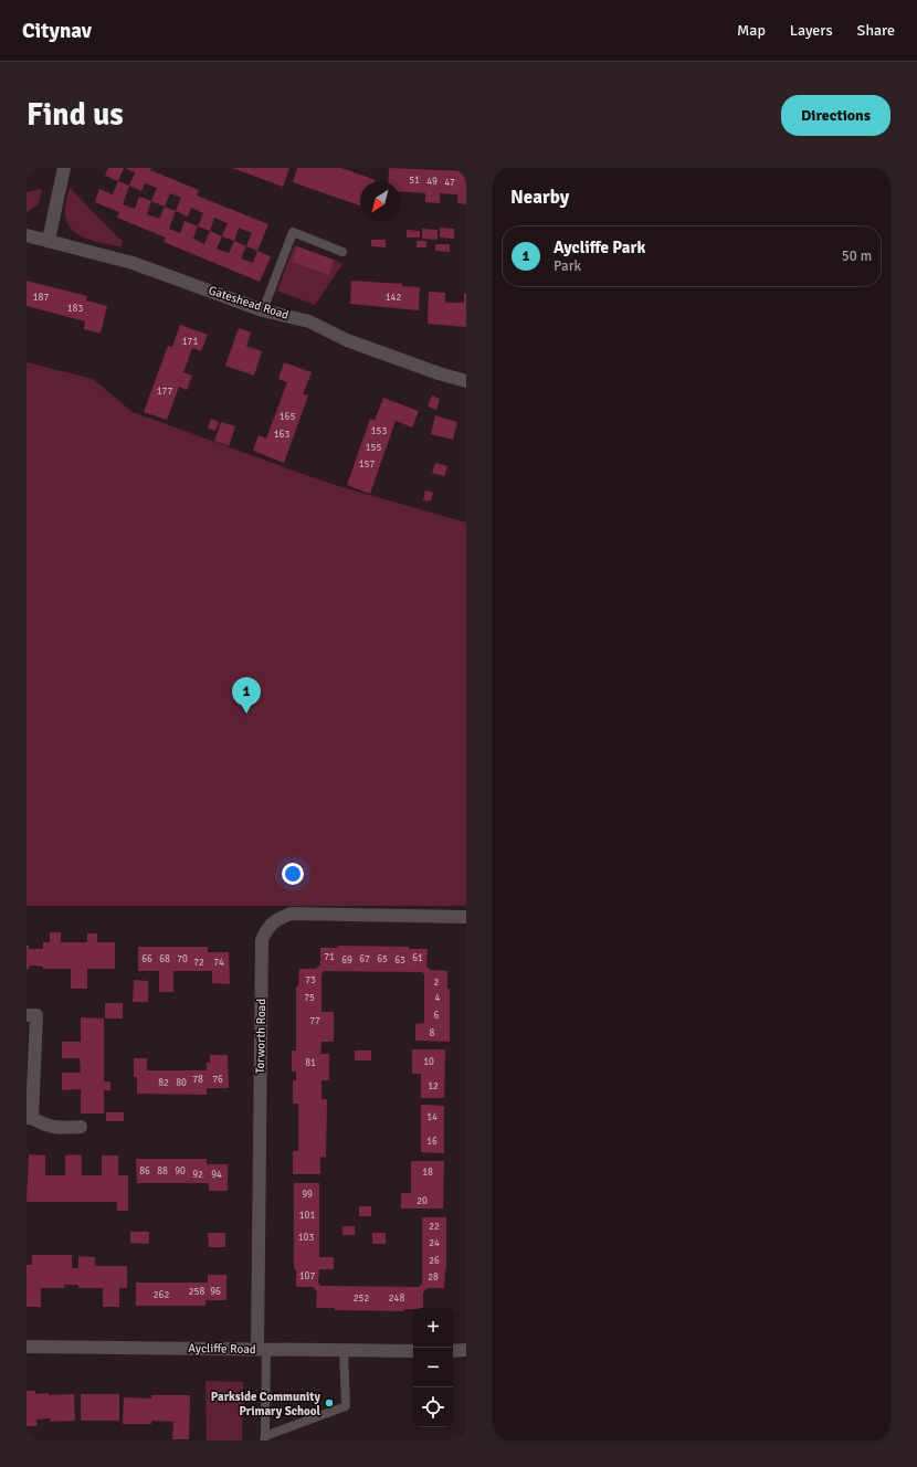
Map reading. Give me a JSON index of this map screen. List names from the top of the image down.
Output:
{
  "streets": {
    "street": ["Gateshead Road", "Torworth Road", "Aycliffe Road"]
  },
  "crossings": [
    ["Torworth Road", "Aycliffe Road"]
  ],
  "places": ["Parkside Community Primary School"],
  "house_numbers": [
    "51",
    "49",
    "47",
    "187",
    "142",
    "183",
    "171",
    "177",
    "165",
    "153",
    "163",
    "155",
    "157",
    "71",
    "61",
    "66",
    "68",
    "70",
    "67",
    "65",
    "69",
    "63",
    "72",
    "74",
    "73",
    "2",
    "75",
    "4",
    "6",
    "77",
    "8",
    "10",
    "81",
    "78",
    "76",
    "82",
    "80",
    "12",
    "14",
    "16",
    "86",
    "88",
    "90",
    "18",
    "92",
    "94",
    "99",
    "20",
    "101",
    "22",
    "103",
    "24",
    "26",
    "107",
    "28",
    "258",
    "96",
    "262",
    "252",
    "248"
  ],
  "north": "bottom left",
  "page": {
    "header": "Citynav",
    "nav": ["Map", "Layers", "Share"],
    "buttons": "Directions",
    "title": "Find us",
    "heading": "Nearby",
    "list": [
      {
        "mark": "1",
        "name": "Aycliffe Park",
        "note": "Park",
        "value": "50 m"
      }
    ],
    "pins": "1",
    "map_buttons": ["+", "−"]
  }
}
